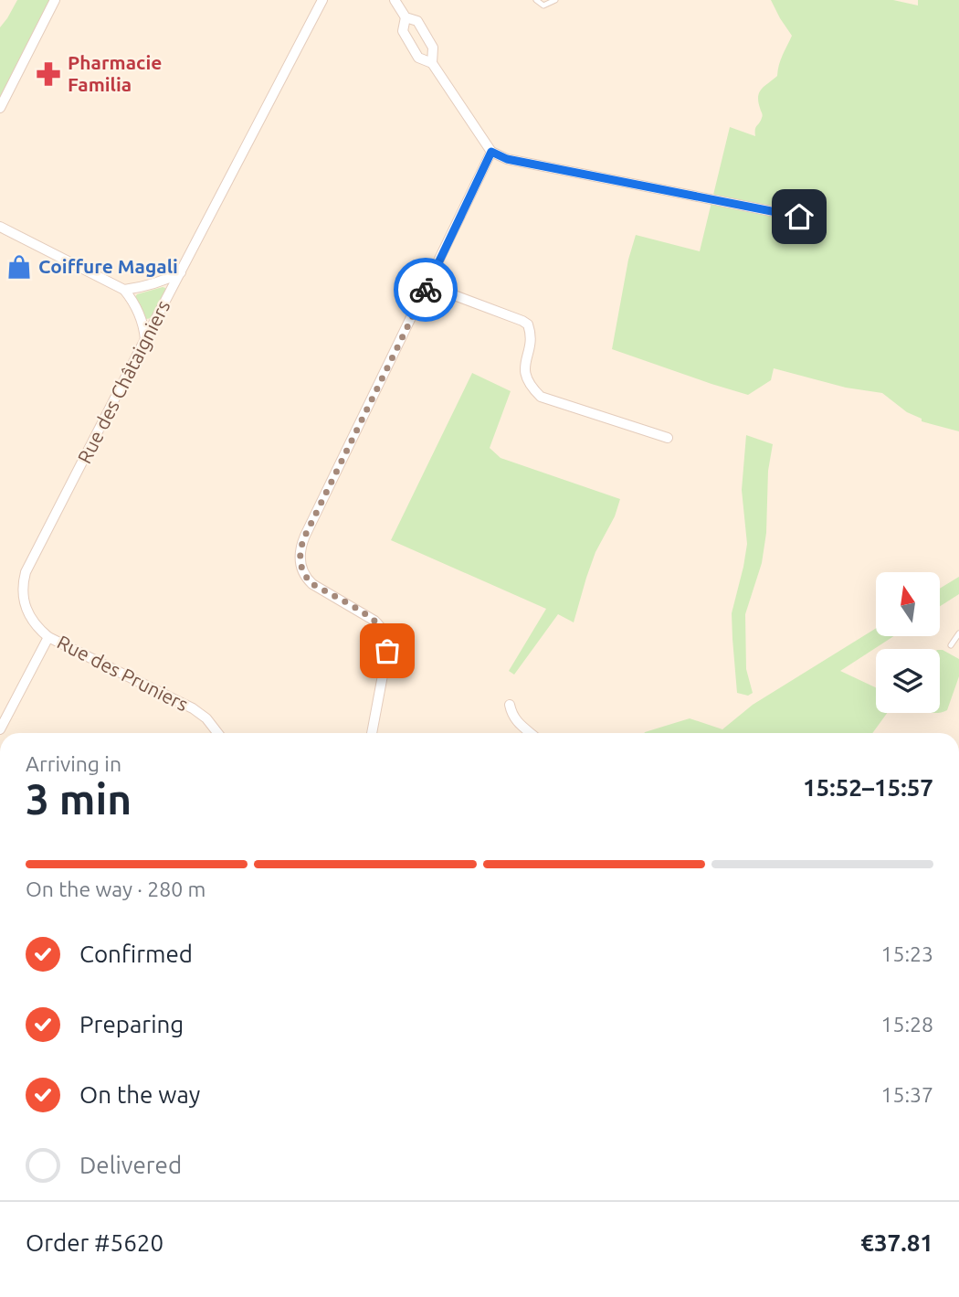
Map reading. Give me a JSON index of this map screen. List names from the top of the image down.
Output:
{
  "streets": {
    "street": ["Rue des Châtaigniers", "Rue des Pruniers"]
  },
  "crossings": [
    ["Rue des Châtaigniers", "Rue des Pruniers"]
  ],
  "places": {
    "pharmacy": ["Pharmacie Familia"],
    "shop": ["Coiffure Magali"]
  },
  "north": "top",
  "page": {
    "heading": ["3 min", "Arriving in", "15:52–15:57"],
    "panel": ["Order #5620", "€37.81"],
    "bar": "On the way · 280 m",
    "list": [
      ["Confirmed", "15:23"],
      ["Preparing", "15:28"],
      ["On the way", "15:37"],
      "Delivered"
    ]
  }
}
